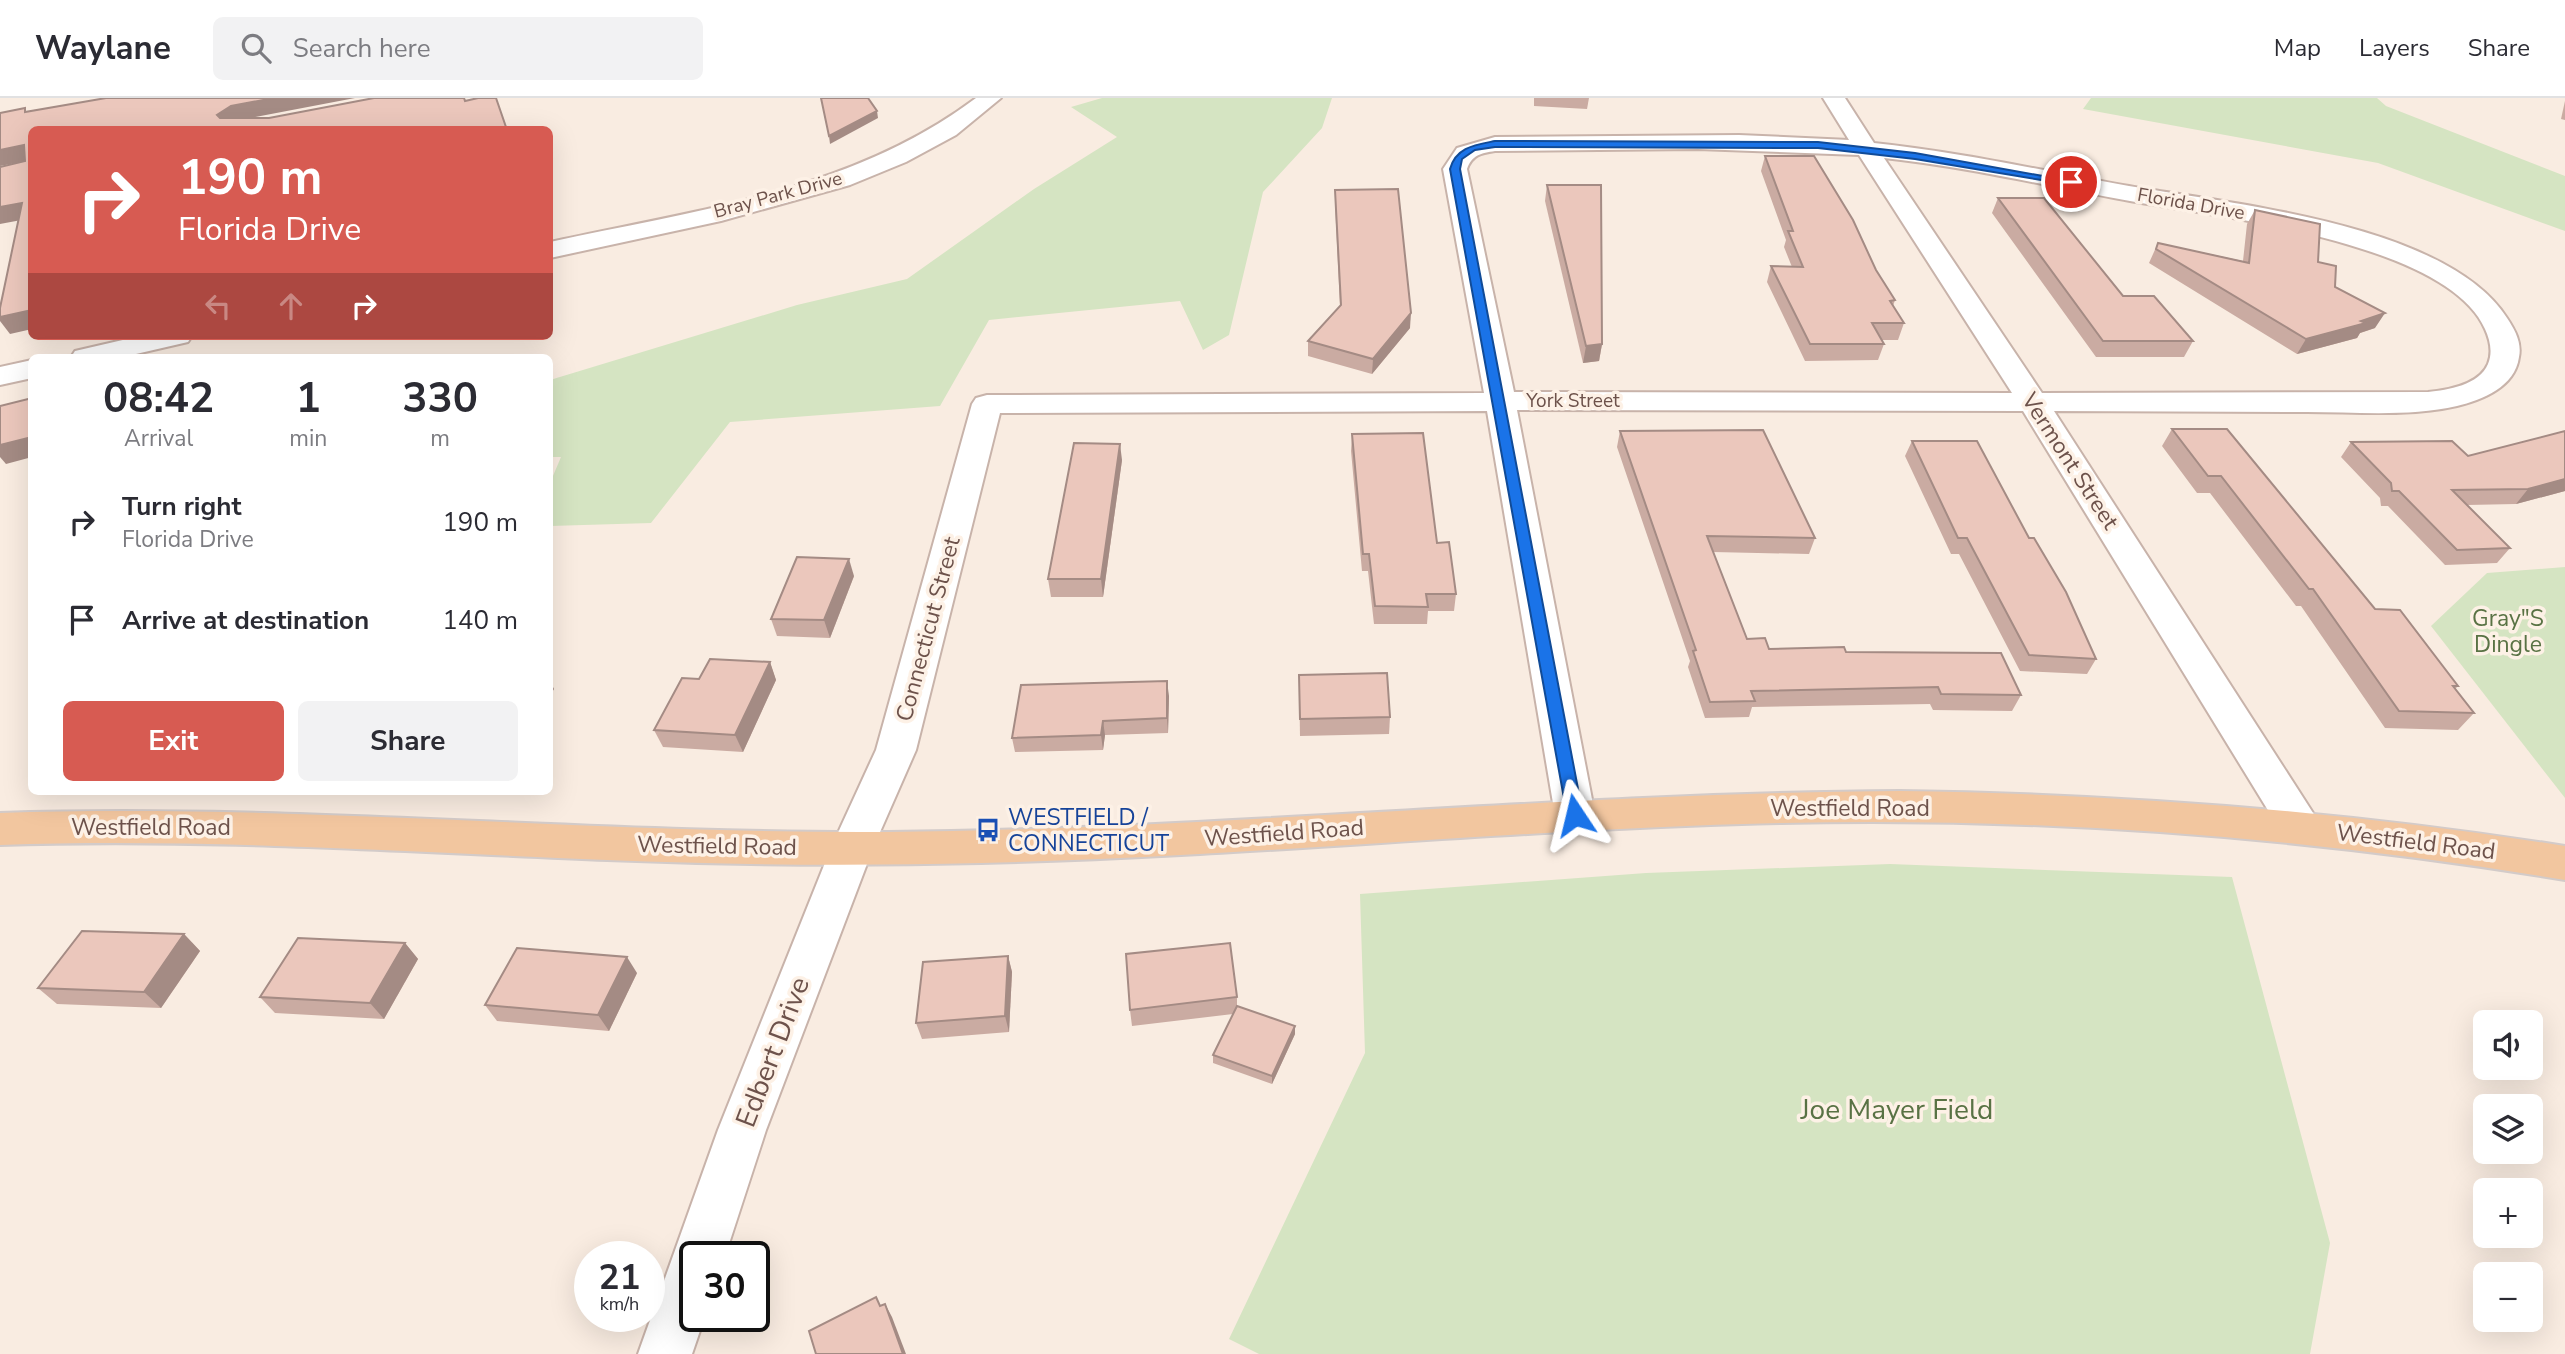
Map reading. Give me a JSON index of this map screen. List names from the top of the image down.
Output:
{
  "streets": {
    "main road": ["Westfield Road"],
    "street": [
      "Bray Park Drive",
      "Florida Drive",
      "York Street",
      "Vermont Street",
      "Connecticut Street",
      "Edbert Drive"
    ]
  },
  "crossings": [
    ["Florida Drive", "York Street"],
    ["Florida Drive", "Vermont Street"],
    ["York Street", "Vermont Street"],
    ["York Street", "Connecticut Street"],
    ["Vermont Street", "Westfield Road"],
    ["Connecticut Street", "Westfield Road"],
    ["Connecticut Street", "Edbert Drive"],
    ["Westfield Road", "Edbert Drive"]
  ],
  "parks": ["Gray\"S Dingle", "Joe Mayer Field"],
  "places": {
    "bus stop": ["WESTFIELD / CONNECTICUT"]
  },
  "page": {
    "header": "Waylane",
    "search": "Search here",
    "nav": ["Map", "Layers", "Share"],
    "turn": ["190 m", "Florida Drive"],
    "eta": [
      "08:42",
      "Arrival",
      "1",
      "min",
      "330",
      "m"
    ],
    "list": [
      {
        "name": "Turn right",
        "note": "Florida Drive",
        "value": "190 m"
      },
      {
        "name": "Arrive at destination",
        "value": "140 m"
      }
    ],
    "buttons": ["Exit", "Share"],
    "map_buttons": ["+", "−"],
    "speed": "21 km/h",
    "limit": "30"
  }
}
